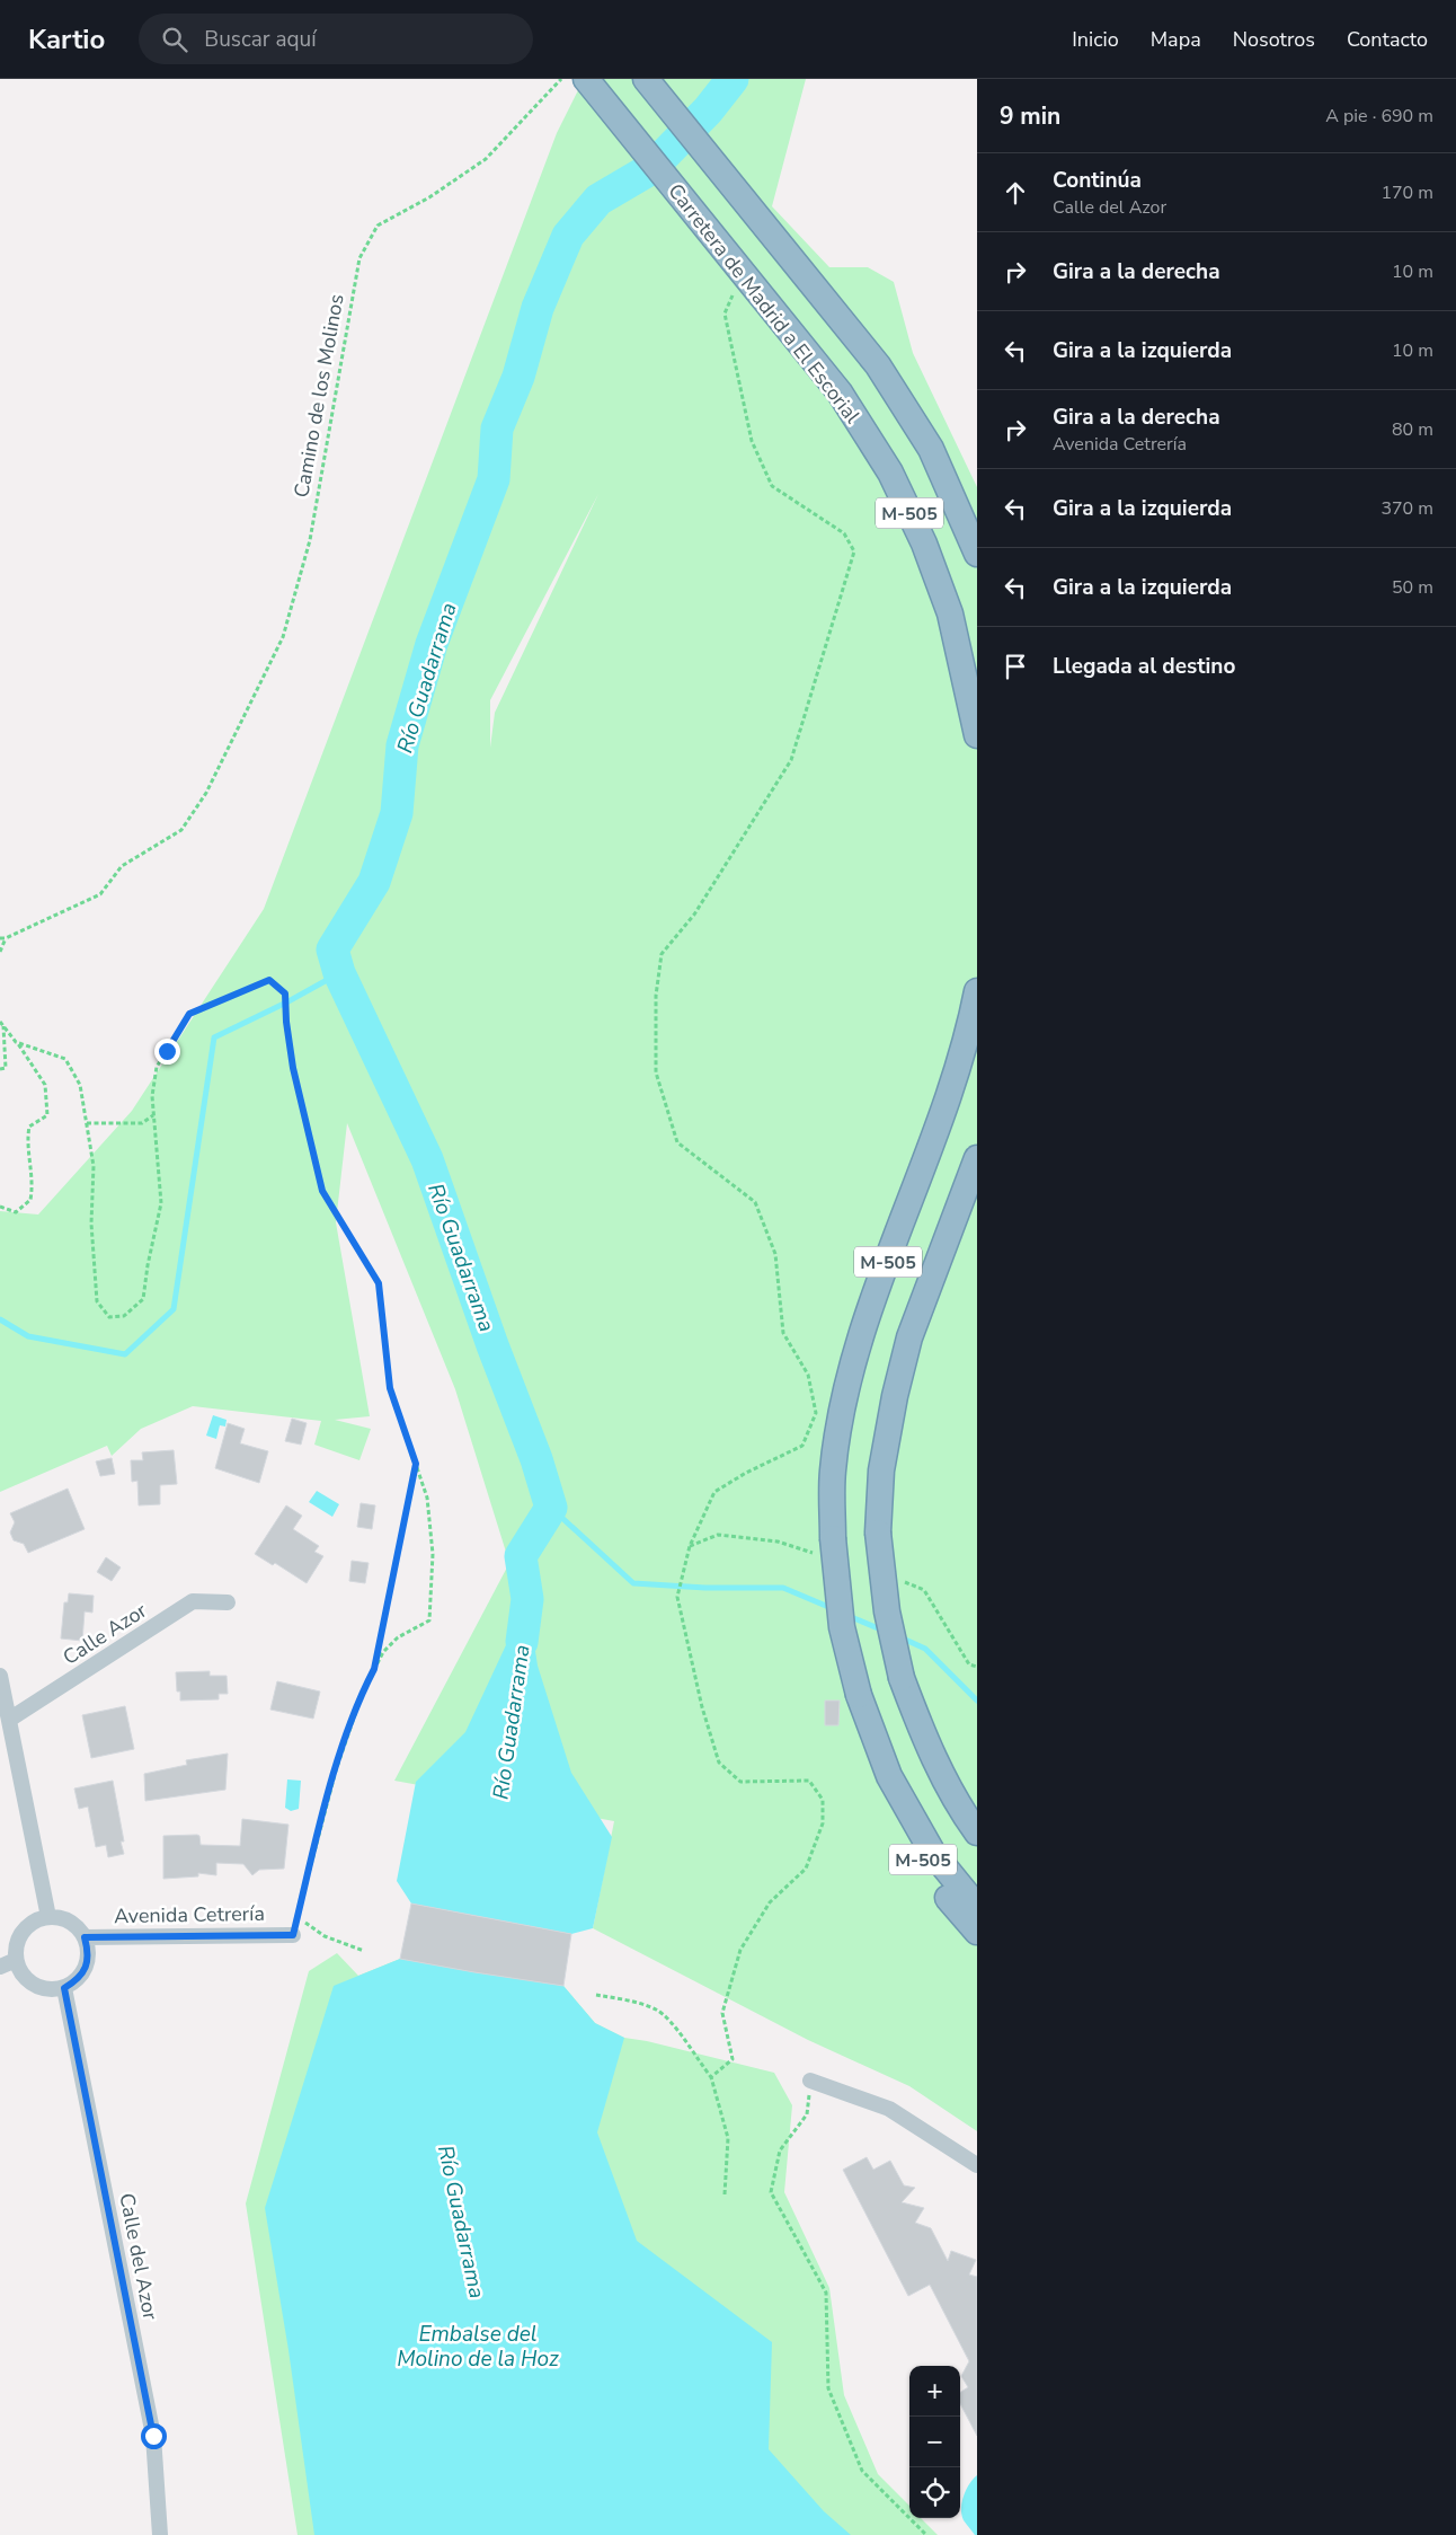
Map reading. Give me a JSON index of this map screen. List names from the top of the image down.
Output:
{
  "streets": {
    "highway": ["Carretera de Madrid a El Escorial", "M-505"],
    "street": ["Calle Azor", "Avenida Cetrería", "Calle del Azor"],
    "path": ["Camino de los Molinos"]
  },
  "crossings": [
    ["Avenida Cetrería", "Calle del Azor"]
  ],
  "water": ["Río Guadarrama", "Embalse del Molino de la Hoz"],
  "page": {
    "header": "Kartio",
    "search": "Buscar aquí",
    "nav": [
      "Inicio",
      "Mapa",
      "Nosotros",
      "Contacto"
    ],
    "heading": ["9 min", "A pie · 690 m"],
    "list": [
      ["Continúa", "Calle del Azor", "170 m"],
      ["Gira a la derecha", "10 m"],
      ["Gira a la izquierda", "10 m"],
      ["Gira a la derecha", "Avenida Cetrería", "80 m"],
      ["Gira a la izquierda", "370 m"],
      ["Gira a la izquierda", "50 m"],
      "Llegada al destino"
    ],
    "map_buttons": ["+", "−"]
  }
}
